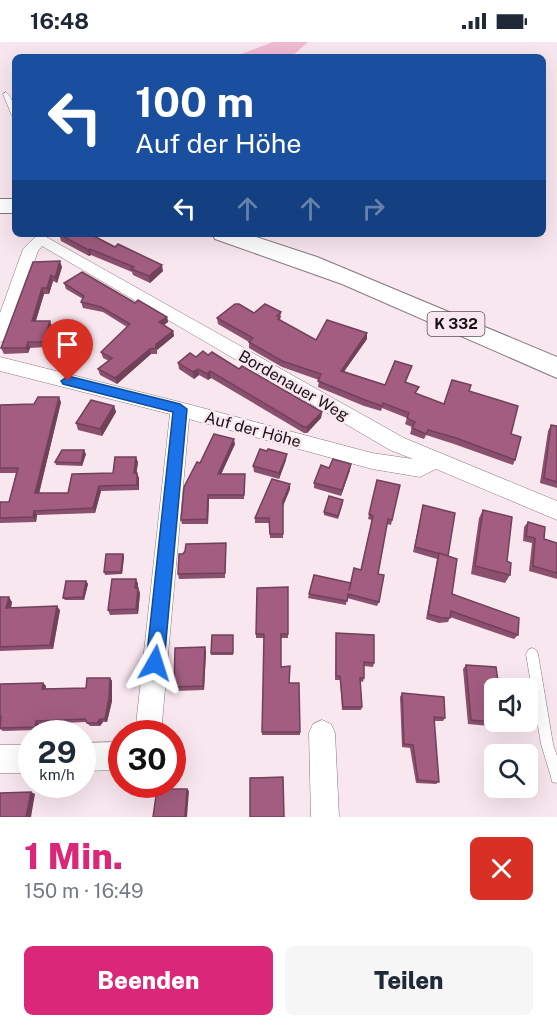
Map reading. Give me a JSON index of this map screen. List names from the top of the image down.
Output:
{
  "streets": {
    "main road": ["K 332"],
    "street": ["Bordenauer Weg", "Auf der Höhe"]
  },
  "crossings": [
    ["Bordenauer Weg", "Auf der Höhe"]
  ],
  "page": {
    "status": "16:48",
    "turn": ["100 m", "Auf der Höhe"],
    "speed": "29 km/h",
    "limit": "30",
    "heading": ["1 Min.", "150 m · 16:49"],
    "buttons": ["Beenden", "Teilen"]
  }
}
